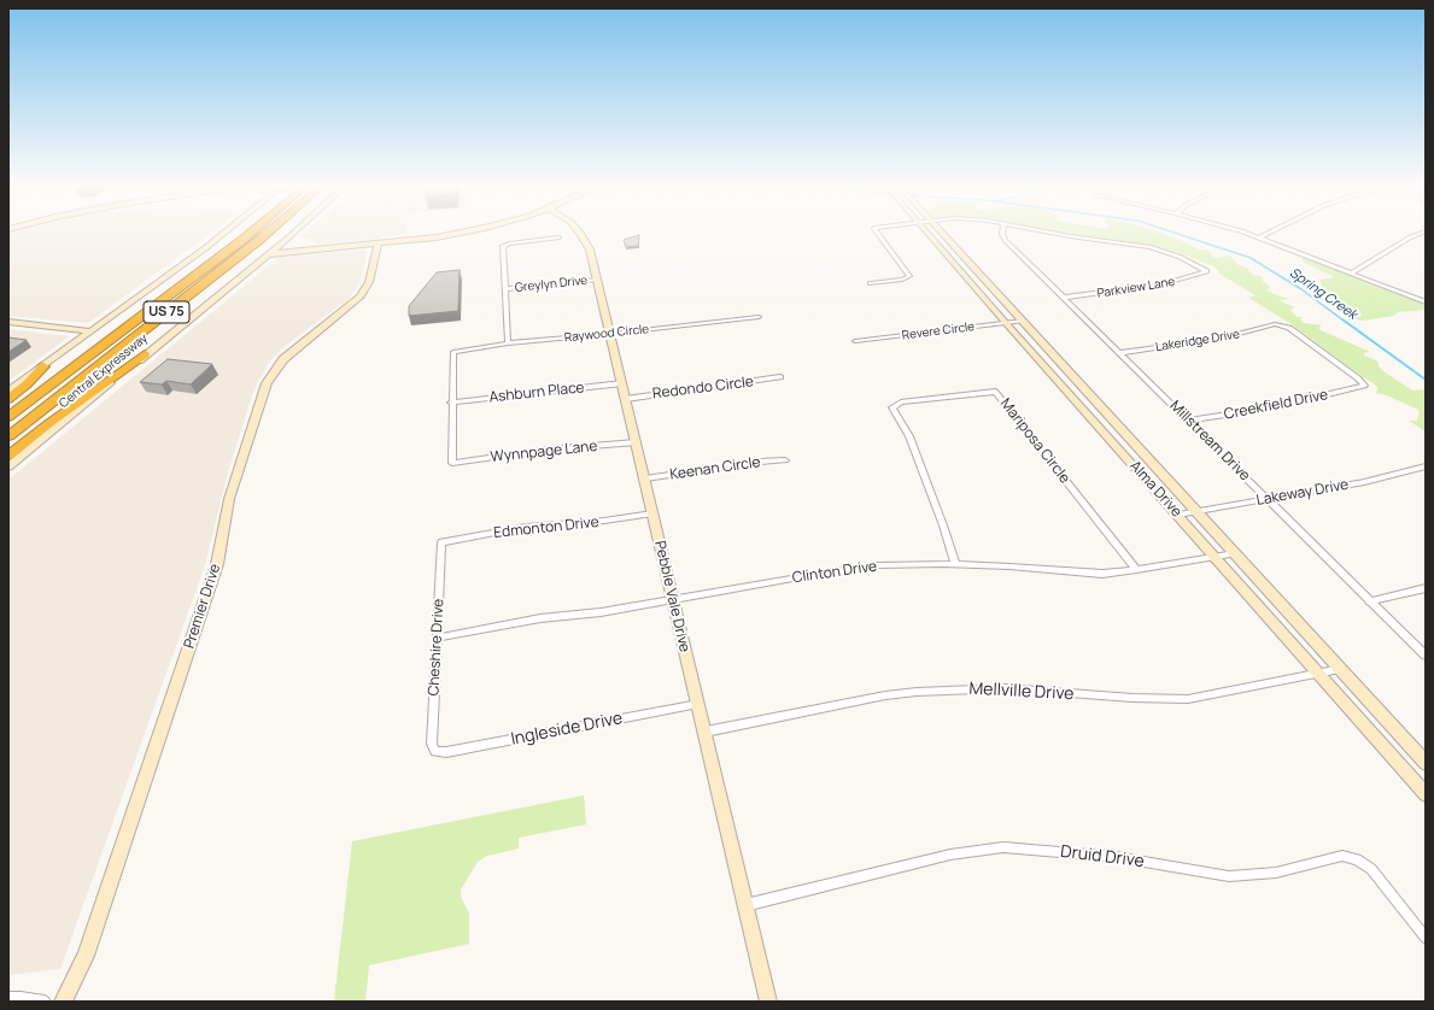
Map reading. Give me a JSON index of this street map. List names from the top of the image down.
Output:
{
  "streets": {
    "highway": ["US 75", "Central Expressway"],
    "main road": ["Alma Drive", "Pebble Vale Drive", "Premier Drive"],
    "street": [
      "Greylyn Drive",
      "Parkview Lane",
      "Revere Circle",
      "Raywood Circle",
      "Lakeridge Drive",
      "Redondo Circle",
      "Ashburn Place",
      "Creekfield Drive",
      "Mariposa Circle",
      "Millstream Drive",
      "Wynnpage Lane",
      "Keenan Circle",
      "Lakeway Drive",
      "Edmonton Drive",
      "Clinton Drive",
      "Cheshire Drive",
      "Mellville Drive",
      "Ingleside Drive",
      "Druid Drive"
    ]
  },
  "crossings": [
    ["Greylyn Drive", "Pebble Vale Drive"],
    ["Parkview Lane", "Millstream Drive"],
    ["Revere Circle", "Alma Drive"],
    ["Raywood Circle", "Ashburn Place"],
    ["Raywood Circle", "Wynnpage Lane"],
    ["Raywood Circle", "Pebble Vale Drive"],
    ["Lakeridge Drive", "Creekfield Drive"],
    ["Lakeridge Drive", "Millstream Drive"],
    ["Redondo Circle", "Pebble Vale Drive"],
    ["Ashburn Place", "Wynnpage Lane"],
    ["Ashburn Place", "Pebble Vale Drive"],
    ["Creekfield Drive", "Millstream Drive"],
    ["Mariposa Circle", "Clinton Drive"],
    ["Millstream Drive", "Lakeway Drive"],
    ["Wynnpage Lane", "Pebble Vale Drive"],
    ["Keenan Circle", "Pebble Vale Drive"],
    ["Alma Drive", "Lakeway Drive"],
    ["Alma Drive", "Clinton Drive"],
    ["Alma Drive", "Mellville Drive"],
    ["Edmonton Drive", "Pebble Vale Drive"],
    ["Edmonton Drive", "Cheshire Drive"],
    ["Clinton Drive", "Pebble Vale Drive"],
    ["Clinton Drive", "Cheshire Drive"],
    ["Pebble Vale Drive", "Mellville Drive"],
    ["Pebble Vale Drive", "Ingleside Drive"],
    ["Pebble Vale Drive", "Druid Drive"],
    ["Cheshire Drive", "Ingleside Drive"]
  ],
  "water": ["Spring Creek"]
}
